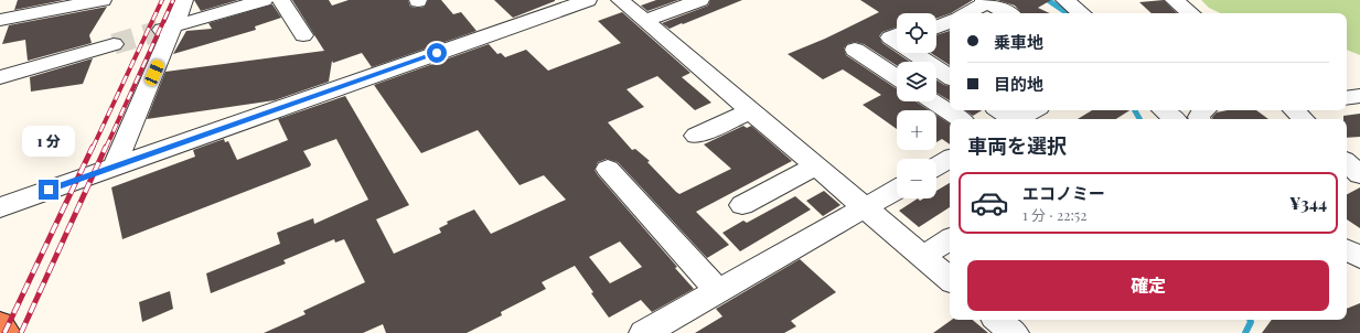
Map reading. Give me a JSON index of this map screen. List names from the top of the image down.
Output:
{
  "page": {
    "map_buttons": ["+", "−"],
    "banner": ["乗車地", "目的地"],
    "heading": "車両を選択",
    "bubble": "1 分",
    "list": [
      {
        "name": "エコノミー",
        "note": "1 分 · 22:52",
        "value": "¥344"
      }
    ],
    "buttons": "確定"
  }
}
